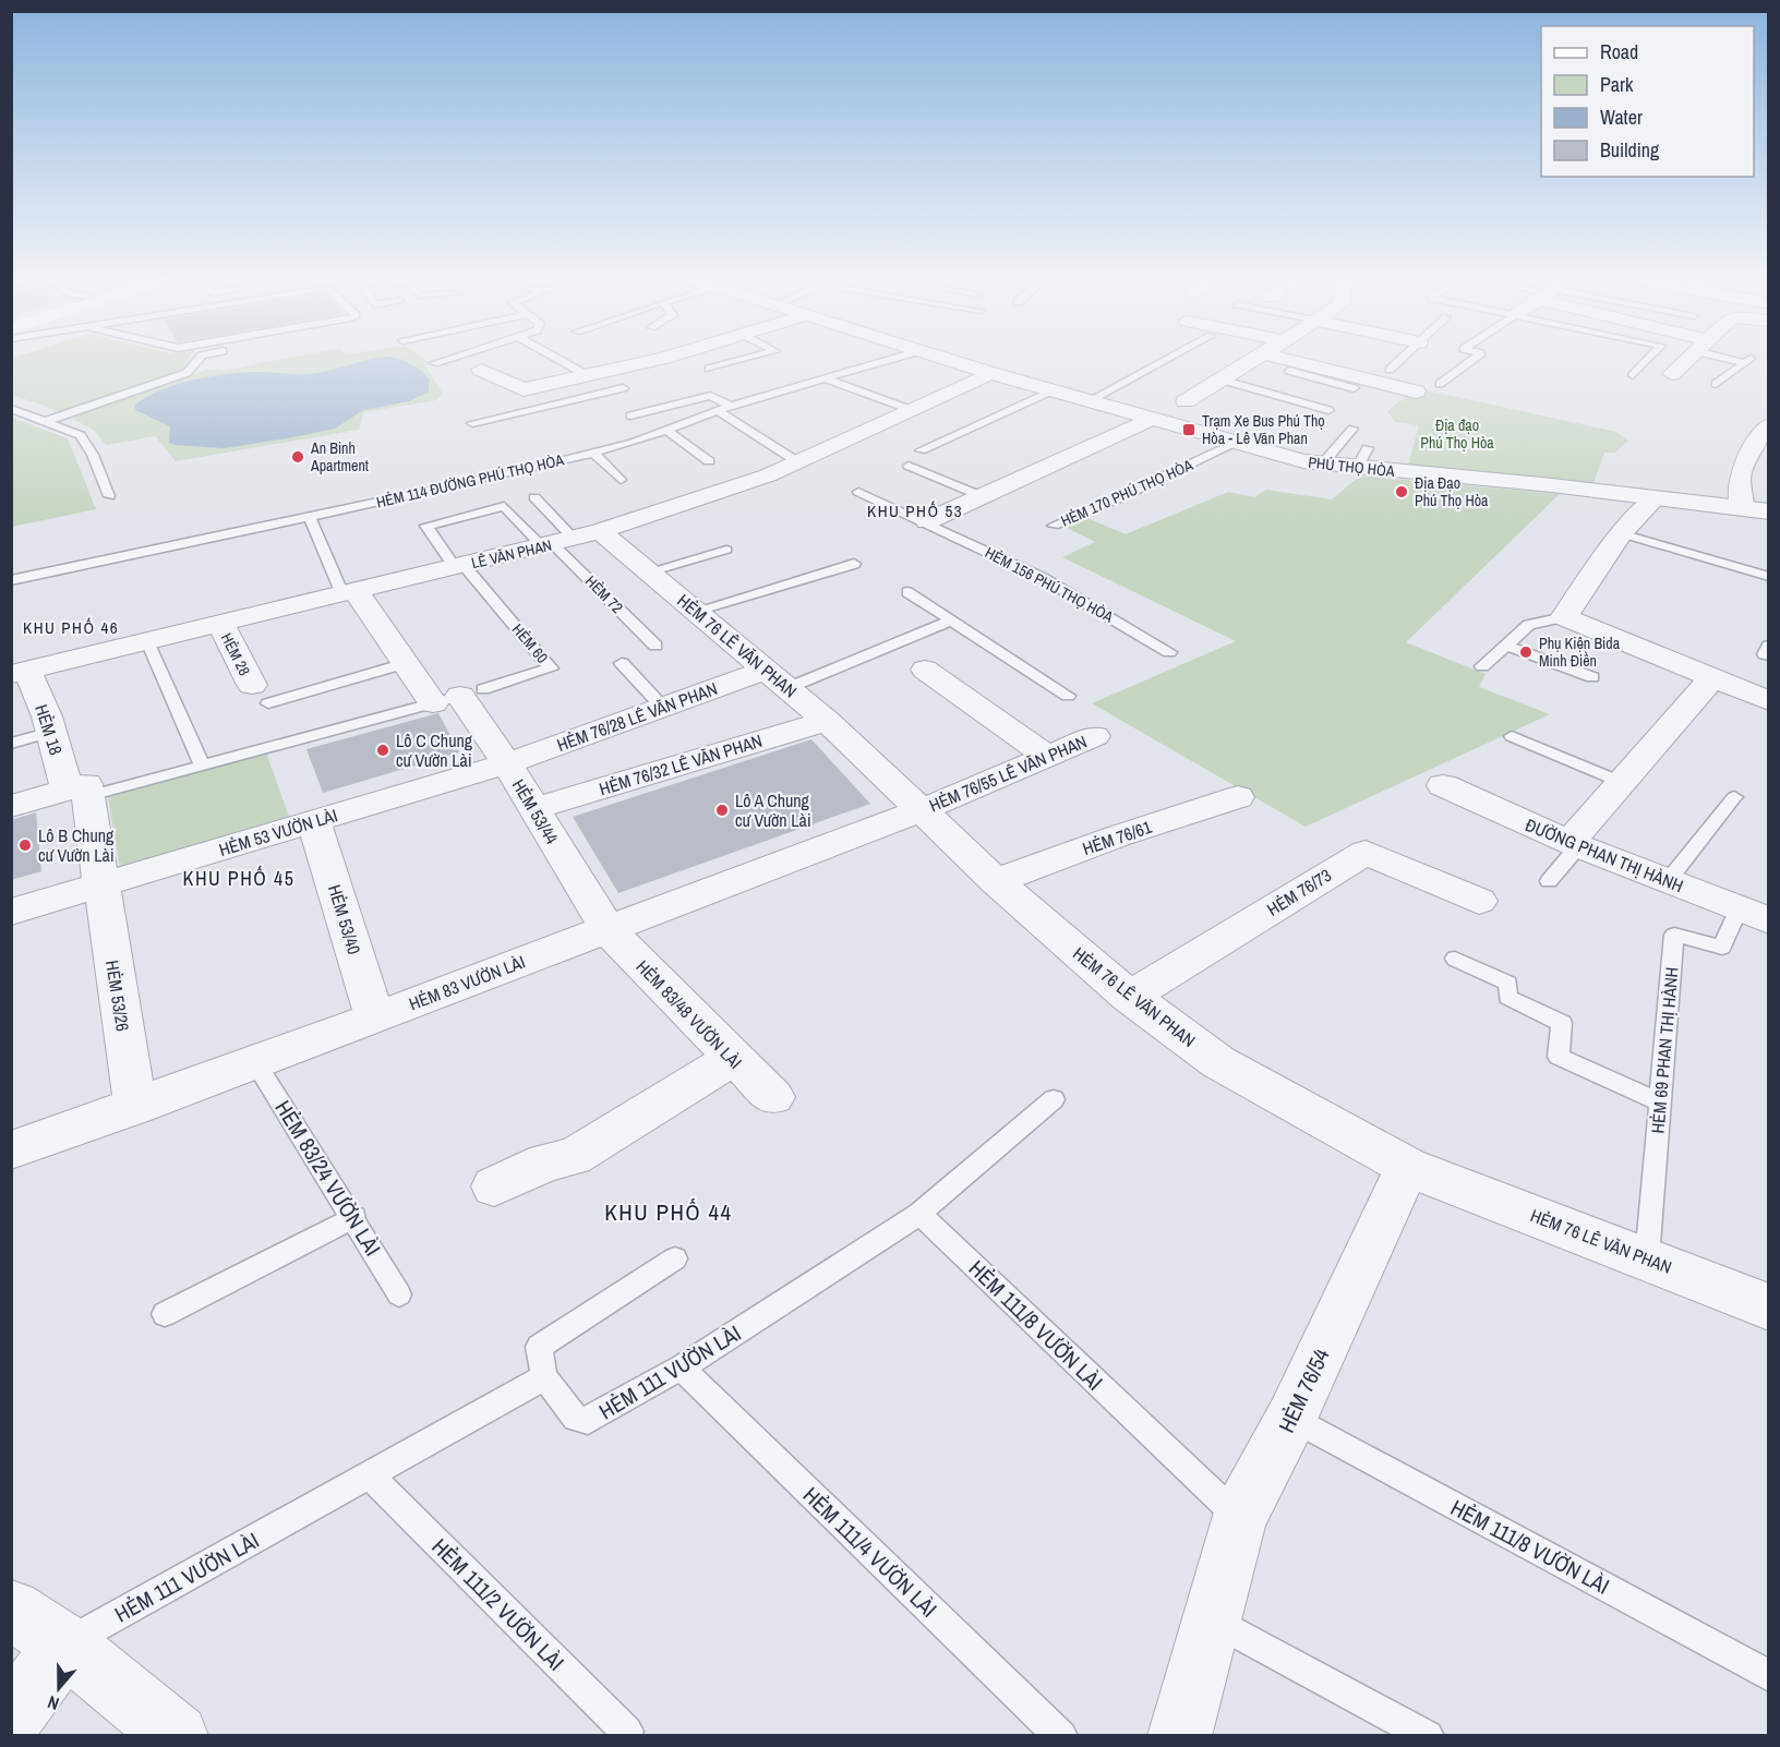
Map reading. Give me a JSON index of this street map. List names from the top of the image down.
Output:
{
  "streets": {
    "street": [
      "PHÚ THỌ HÒA",
      "LÊ VĂN PHAN",
      "HẺM 76 LÊ VĂN PHAN",
      "HẺM 28",
      "HẺM 76/28 LÊ VĂN PHAN",
      "HẺM 18",
      "HẺM 76/32 LÊ VĂN PHAN",
      "HẺM 76/55 LÊ VĂN PHAN",
      "HẺM 53/44",
      "HẺM 53 VƯỜN LÀI",
      "HẺM 76/61",
      "ĐƯỜNG PHAN THỊ HÀNH",
      "HẺM 76/73",
      "HẺM 53/40",
      "HẺM 83 VƯỜN LÀI",
      "HẺM 53/26",
      "HẺM 83/48 VƯỜN LÀI",
      "HẺM 76/54"
    ],
    "lane": [
      "HẺM 114 ĐƯỜNG PHÚ THỌ HÒA",
      "HẺM 170 PHÚ THỌ HÒA",
      "HẺM 156 PHÚ THỌ HÒA",
      "HẺM 72",
      "HẺM 60",
      "HẺM 69 PHAN THỊ HÀNH",
      "HẺM 83/24 VƯỜN LÀI",
      "HẺM 111/8 VƯỜN LÀI",
      "HẺM 111 VƯỜN LÀI",
      "HẺM 111/4 VƯỜN LÀI",
      "HẺM 111/2 VƯỜN LÀI"
    ]
  },
  "crossings": [
    ["PHÚ THỌ HÒA", "HẺM 170 PHÚ THỌ HÒA"],
    ["PHÚ THỌ HÒA", "LÊ VĂN PHAN"],
    ["LÊ VĂN PHAN", "HẺM 72"],
    ["LÊ VĂN PHAN", "HẺM 60"],
    ["LÊ VĂN PHAN", "HẺM 76 LÊ VĂN PHAN"],
    ["LÊ VĂN PHAN", "HẺM 28"],
    ["LÊ VĂN PHAN", "HẺM 18"],
    ["LÊ VĂN PHAN", "HẺM 53/44"],
    ["HẺM 72", "HẺM 76 LÊ VĂN PHAN"],
    ["HẺM 60", "HẺM 53/44"],
    ["HẺM 76 LÊ VĂN PHAN", "HẺM 76/28 LÊ VĂN PHAN"],
    ["HẺM 76 LÊ VĂN PHAN", "HẺM 76/32 LÊ VĂN PHAN"],
    ["HẺM 76 LÊ VĂN PHAN", "HẺM 76/55 LÊ VĂN PHAN"],
    ["HẺM 76 LÊ VĂN PHAN", "HẺM 76/61"],
    ["HẺM 76 LÊ VĂN PHAN", "HẺM 76/73"],
    ["HẺM 76 LÊ VĂN PHAN", "HẺM 83 VƯỜN LÀI"],
    ["HẺM 76 LÊ VĂN PHAN", "HẺM 69 PHAN THỊ HÀNH"],
    ["HẺM 76 LÊ VĂN PHAN", "HẺM 76/54"],
    ["HẺM 76/28 LÊ VĂN PHAN", "HẺM 53/44"],
    ["HẺM 76/28 LÊ VĂN PHAN", "HẺM 53 VƯỜN LÀI"],
    ["HẺM 18", "HẺM 53 VƯỜN LÀI"],
    ["HẺM 18", "HẺM 53/26"],
    ["HẺM 76/32 LÊ VĂN PHAN", "HẺM 53/44"],
    ["HẺM 76/55 LÊ VĂN PHAN", "HẺM 83 VƯỜN LÀI"],
    ["HẺM 53/44", "HẺM 53 VƯỜN LÀI"],
    ["HẺM 53/44", "HẺM 83 VƯỜN LÀI"],
    ["HẺM 53/44", "HẺM 83/48 VƯỜN LÀI"],
    ["HẺM 53 VƯỜN LÀI", "HẺM 53/40"],
    ["HẺM 53 VƯỜN LÀI", "HẺM 53/26"],
    ["ĐƯỜNG PHAN THỊ HÀNH", "HẺM 69 PHAN THỊ HÀNH"],
    ["HẺM 53/40", "HẺM 83 VƯỜN LÀI"],
    ["HẺM 83 VƯỜN LÀI", "HẺM 53/26"],
    ["HẺM 83 VƯỜN LÀI", "HẺM 83/48 VƯỜN LÀI"],
    ["HẺM 83 VƯỜN LÀI", "HẺM 83/24 VƯỜN LÀI"],
    ["HẺM 111/8 VƯỜN LÀI", "HẺM 111 VƯỜN LÀI"],
    ["HẺM 111/8 VƯỜN LÀI", "HẺM 76/54"],
    ["HẺM 111 VƯỜN LÀI", "HẺM 111/4 VƯỜN LÀI"],
    ["HẺM 111 VƯỜN LÀI", "HẺM 111/2 VƯỜN LÀI"]
  ],
  "districts": [
    "KHU PHỐ 53",
    "KHU PHỐ 46",
    "KHU PHỐ 45",
    "KHU PHỐ 44"
  ],
  "parks": ["Địa đạo Phú Thọ Hòa"],
  "places": {
    "transit": ["Trạm Xe Bus Phú Thọ Hòa - Lê Văn Phan"],
    "other": [
      "An Binh Apartment",
      "Địa Đạo Phú Thọ Hòa",
      "Phụ Kiện Bida Minh Điền",
      "Lô C Chung cư Vườn Lài",
      "Lô A Chung cư Vườn Lài",
      "Lô B Chung cư Vườn Lài"
    ]
  },
  "legend": [
    "Road",
    "Park",
    "Water",
    "Building"
  ],
  "north": "bottom"
}
